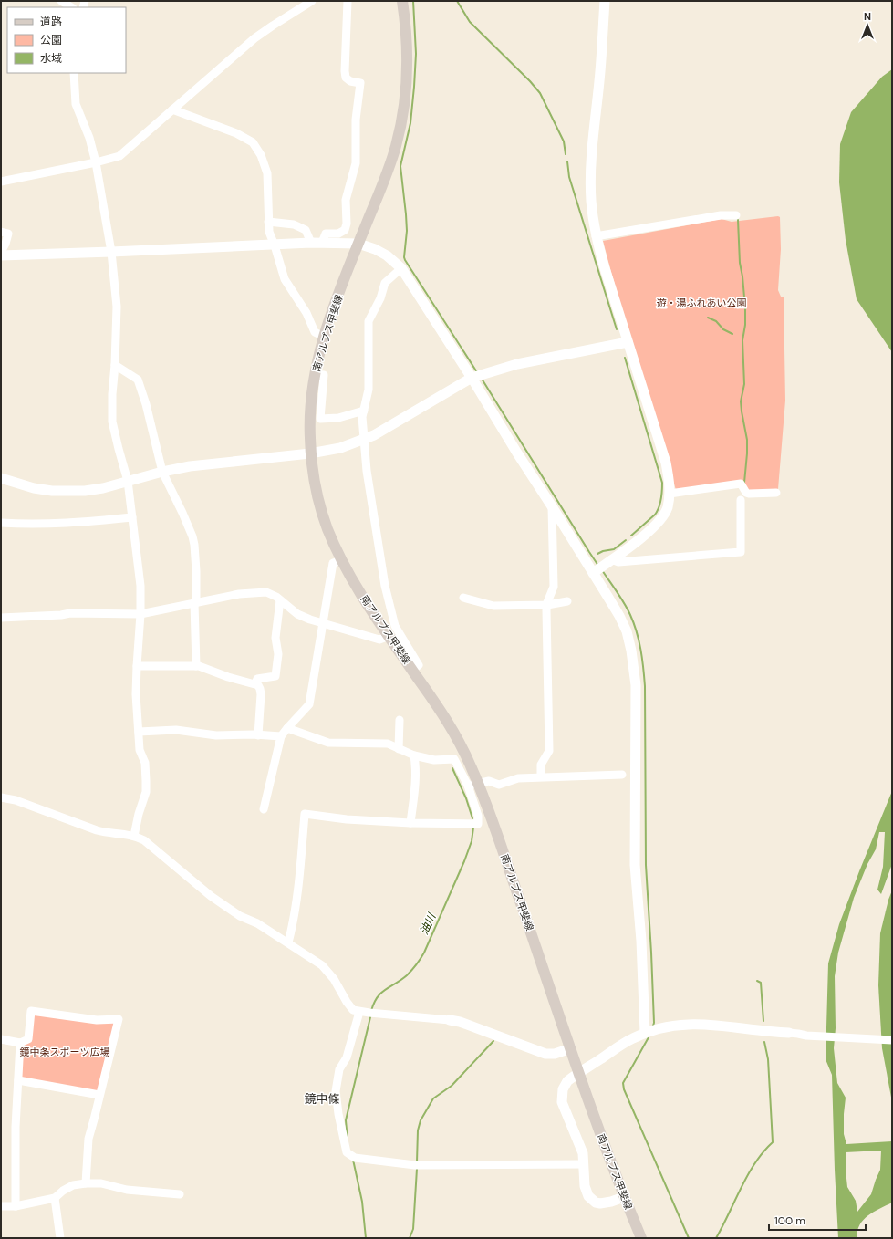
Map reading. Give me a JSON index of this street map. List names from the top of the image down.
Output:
{
  "streets": {
    "main road": ["南アルプス甲斐線"]
  },
  "districts": ["鏡中條"],
  "water": ["油川"],
  "parks": ["遊・湯ふれあい公園", "鏡中条スポーツ広場"],
  "legend": ["道路", "公園", "水域"],
  "scale_bar": "100 m",
  "north": "top"
}
